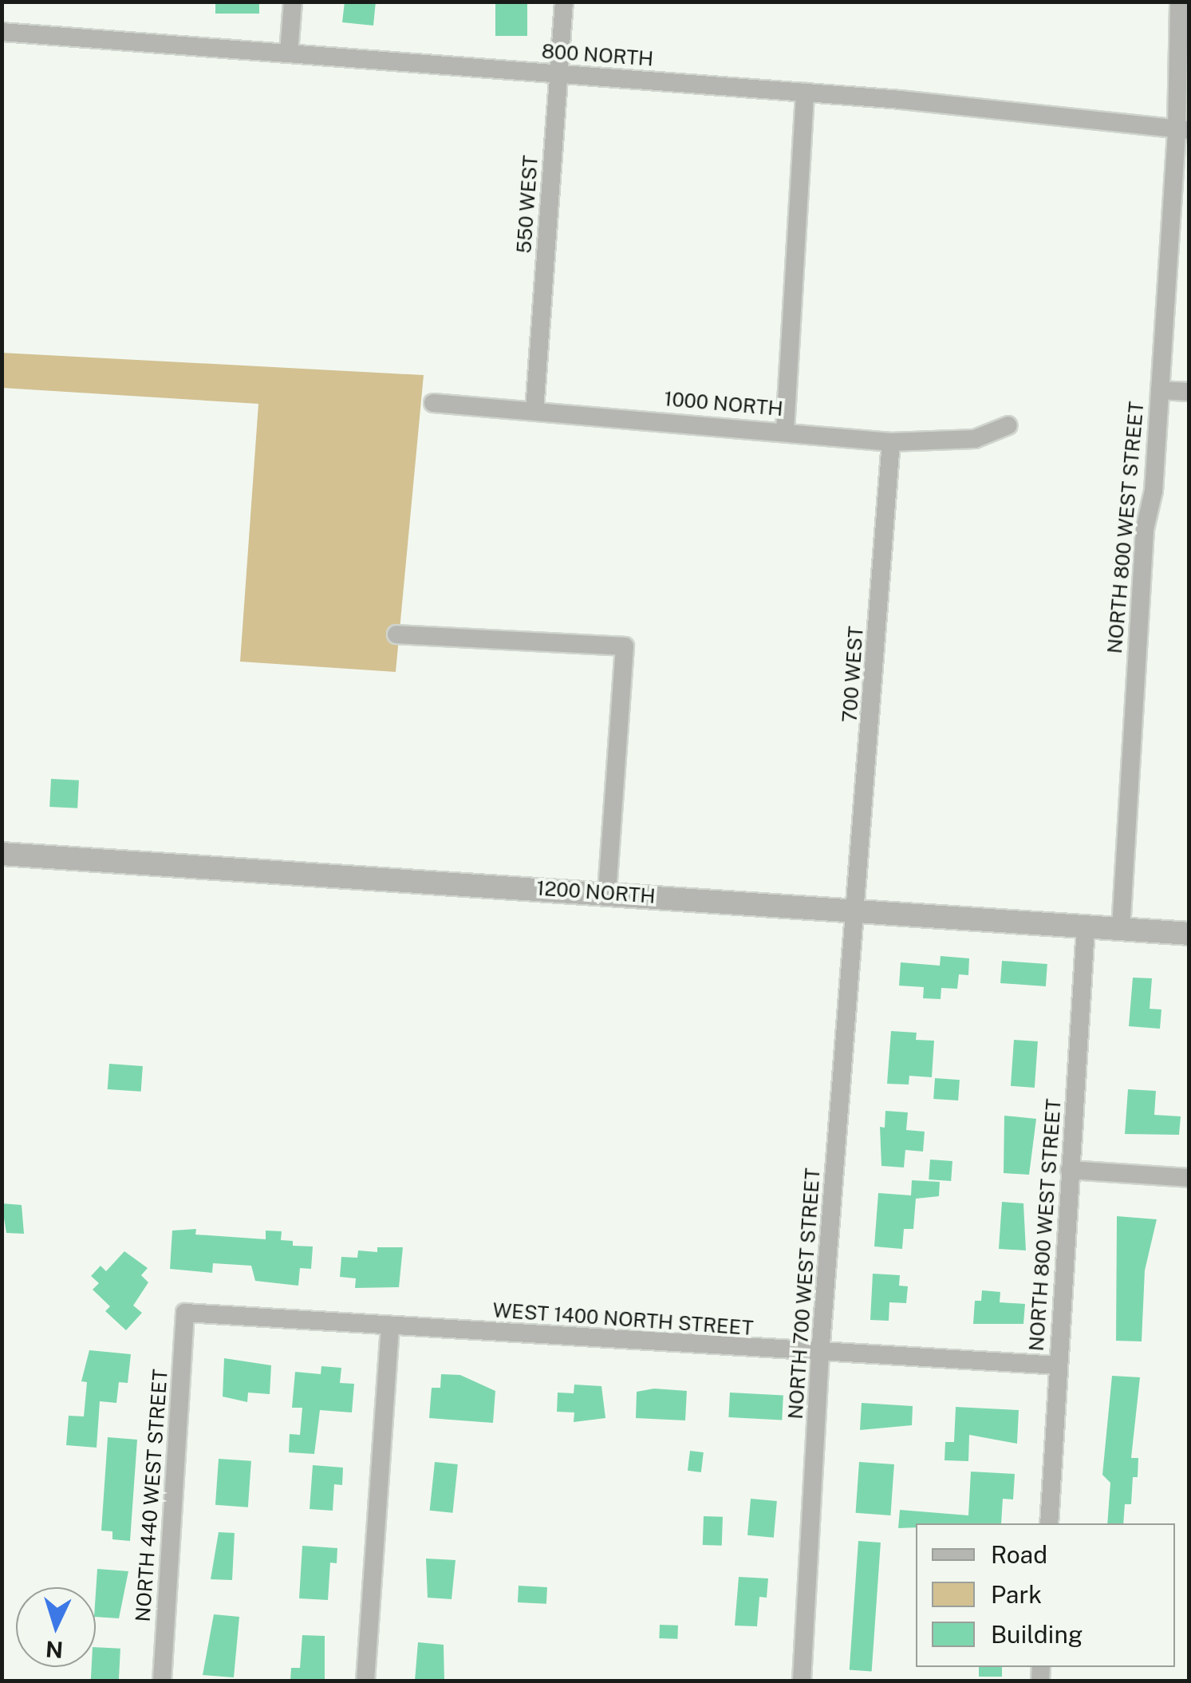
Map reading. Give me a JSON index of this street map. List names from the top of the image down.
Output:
{
  "streets": {
    "street": [
      "800 NORTH",
      "550 WEST",
      "1000 NORTH",
      "NORTH 800 WEST STREET",
      "700 WEST",
      "1200 NORTH",
      "NORTH 700 WEST STREET",
      "WEST 1400 NORTH STREET",
      "NORTH 440 WEST STREET"
    ]
  },
  "crossings": [
    ["800 NORTH", "550 WEST"],
    ["800 NORTH", "NORTH 800 WEST STREET"],
    ["550 WEST", "1000 NORTH"],
    ["1000 NORTH", "700 WEST"],
    ["NORTH 800 WEST STREET", "1200 NORTH"],
    ["NORTH 800 WEST STREET", "WEST 1400 NORTH STREET"],
    ["700 WEST", "1200 NORTH"],
    ["700 WEST", "NORTH 700 WEST STREET"],
    ["1200 NORTH", "NORTH 700 WEST STREET"],
    ["NORTH 700 WEST STREET", "WEST 1400 NORTH STREET"],
    ["WEST 1400 NORTH STREET", "NORTH 440 WEST STREET"]
  ],
  "legend": ["Road", "Park", "Building"],
  "north": "bottom"
}
